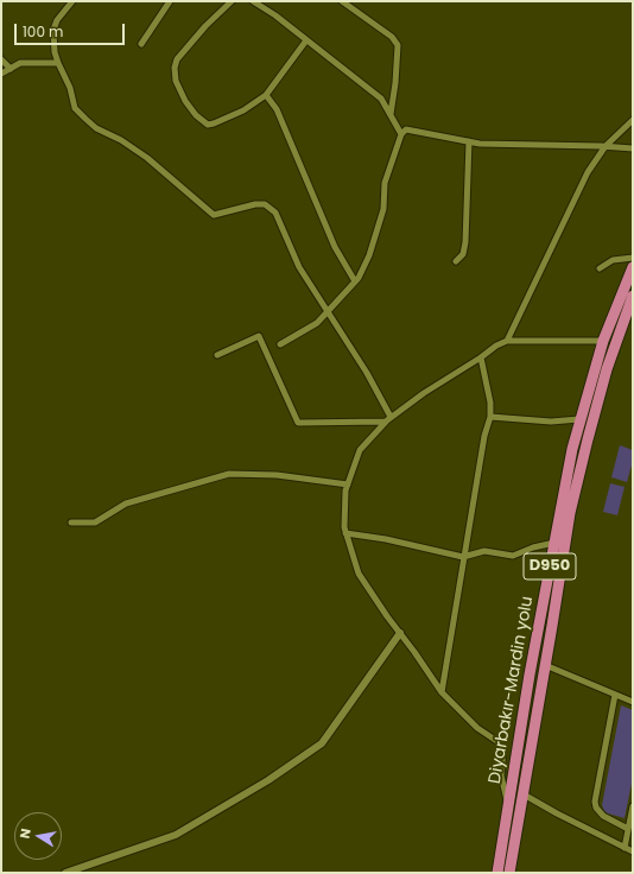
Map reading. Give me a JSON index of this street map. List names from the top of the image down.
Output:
{
  "streets": {
    "highway": ["D950", "Diyarbakır-Mardin yolu"]
  },
  "scale_bar": "100 m",
  "north": "left"
}
